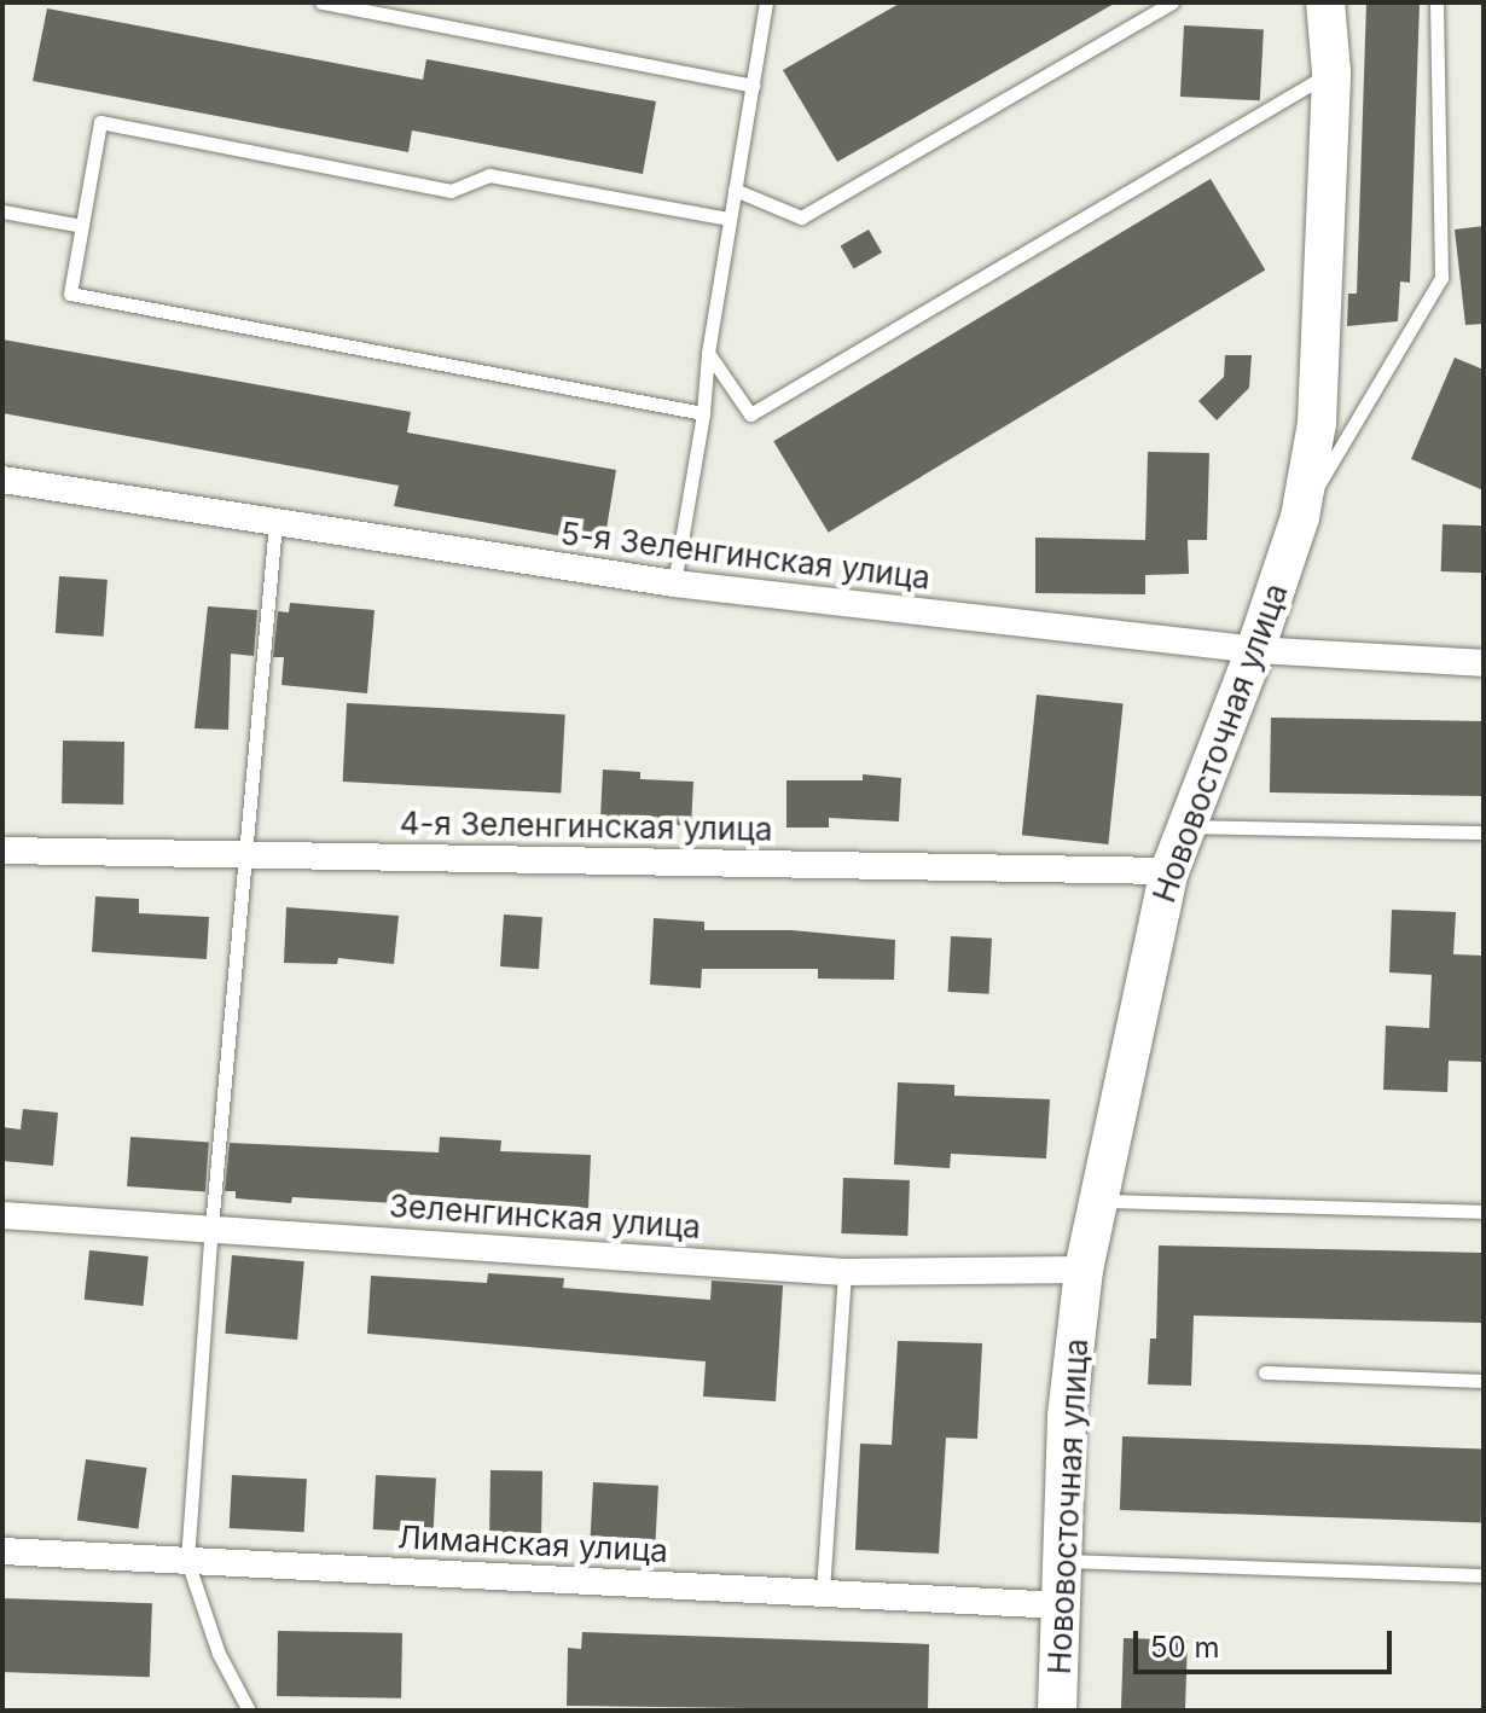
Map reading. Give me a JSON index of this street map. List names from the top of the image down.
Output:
{
  "streets": {
    "main road": ["Нововосточная улица"],
    "street": [
      "5-я Зеленгинская улица",
      "4-я Зеленгинская улица",
      "Зеленгинская улица",
      "Лиманская улица"
    ]
  },
  "crossings": [
    ["5-я Зеленгинская улица", "Нововосточная улица"],
    ["Нововосточная улица", "4-я Зеленгинская улица"],
    ["Нововосточная улица", "Зеленгинская улица"],
    ["Нововосточная улица", "Лиманская улица"]
  ],
  "scale_bar": "50 m"
}
